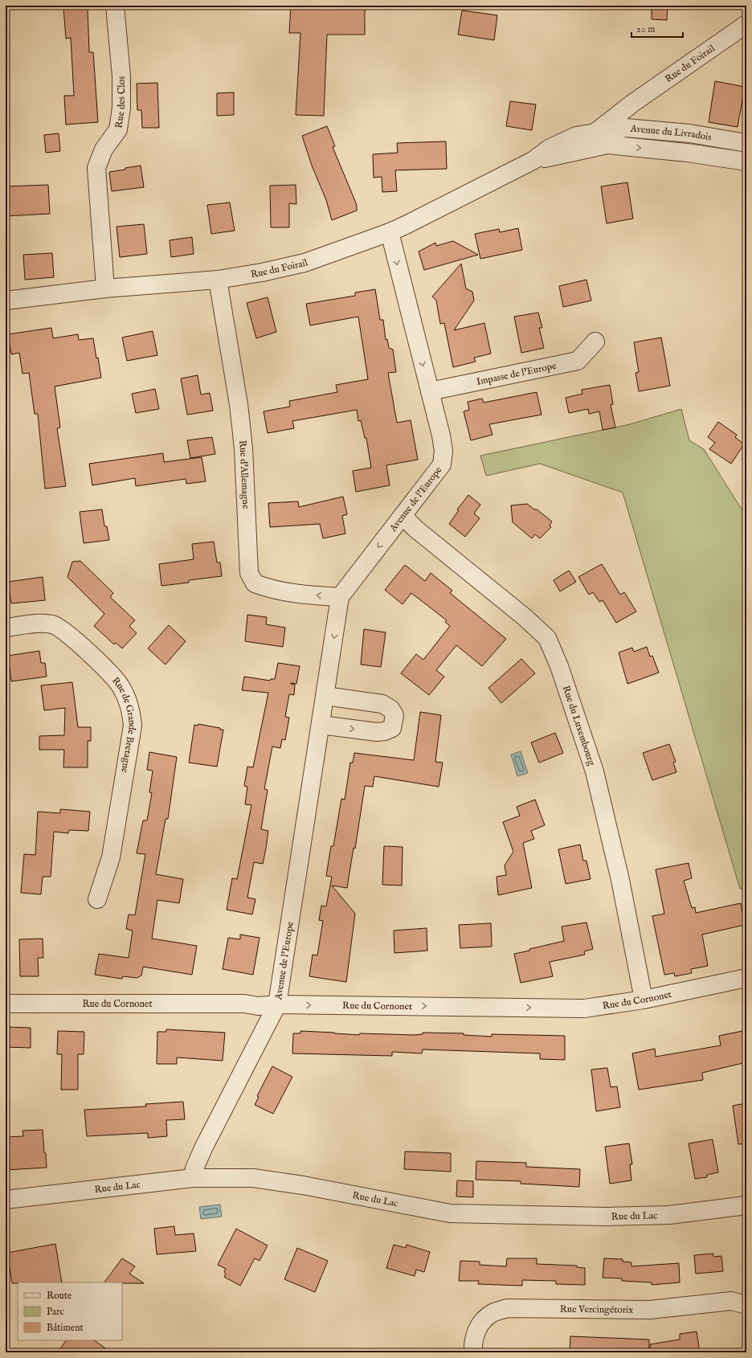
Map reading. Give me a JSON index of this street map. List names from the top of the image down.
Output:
{
  "streets": {
    "street": [
      "Rue du Foirail",
      "Rue des Clos",
      "Avenue du Livradois",
      "Impasse de l'Europe",
      "Rue d'Allemagne",
      "Avenue de l'Europe",
      "Rue du Luxembourg",
      "Rue de Grande Bretagne",
      "Rue du Cornonet",
      "Rue du Lac",
      "Rue Vercingétorix"
    ]
  },
  "crossings": [
    ["Rue du Foirail", "Rue des Clos"],
    ["Rue du Foirail", "Avenue du Livradois"],
    ["Rue du Foirail", "Rue d'Allemagne"],
    ["Rue du Foirail", "Avenue de l'Europe"],
    ["Impasse de l'Europe", "Avenue de l'Europe"],
    ["Rue d'Allemagne", "Avenue de l'Europe"],
    ["Avenue de l'Europe", "Rue du Luxembourg"],
    ["Avenue de l'Europe", "Rue du Cornonet"],
    ["Avenue de l'Europe", "Rue du Lac"],
    ["Rue du Luxembourg", "Rue du Cornonet"]
  ],
  "one_way": ["Rue d'Allemagne", "Rue du Cornonet"],
  "legend": ["Route", "Parc", "Bâtiment"],
  "scale_bar": "20 m"
}
